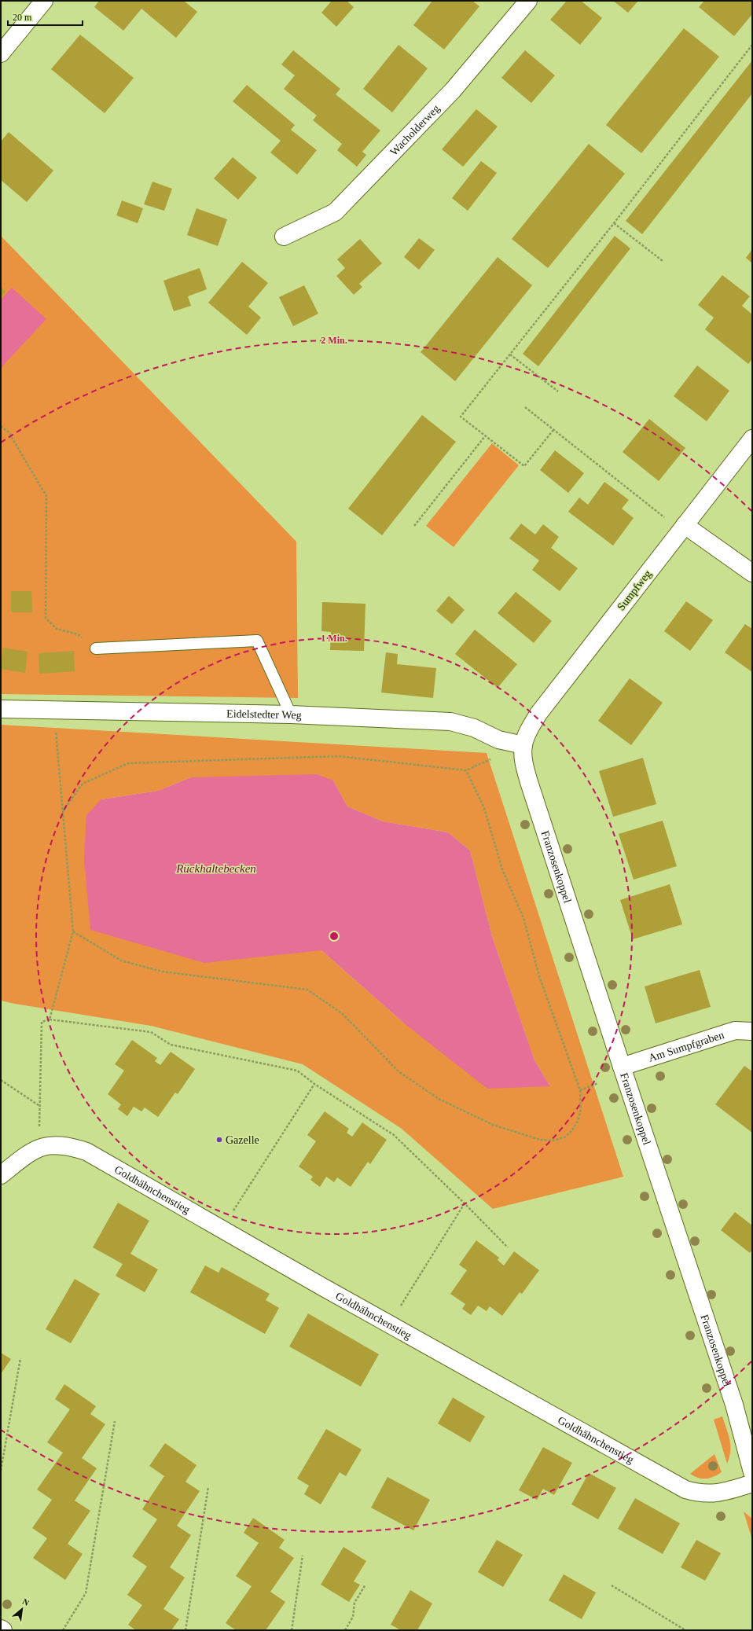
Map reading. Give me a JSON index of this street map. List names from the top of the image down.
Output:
{
  "streets": {
    "street": [
      "Wacholderweg",
      "Sumpfweg",
      "Eidelstedter Weg",
      "Franzosenkoppel",
      "Am Sumpfgraben",
      "Goldhähnchenstieg"
    ]
  },
  "crossings": [
    ["Sumpfweg", "Eidelstedter Weg"],
    ["Sumpfweg", "Franzosenkoppel"],
    ["Eidelstedter Weg", "Franzosenkoppel"],
    ["Franzosenkoppel", "Am Sumpfgraben"]
  ],
  "water": ["Rückhaltebecken"],
  "places": ["Gazelle"],
  "scale_bar": "20 m",
  "north": "top right",
  "rings": ["2 Min.", "1 Min."]
}
